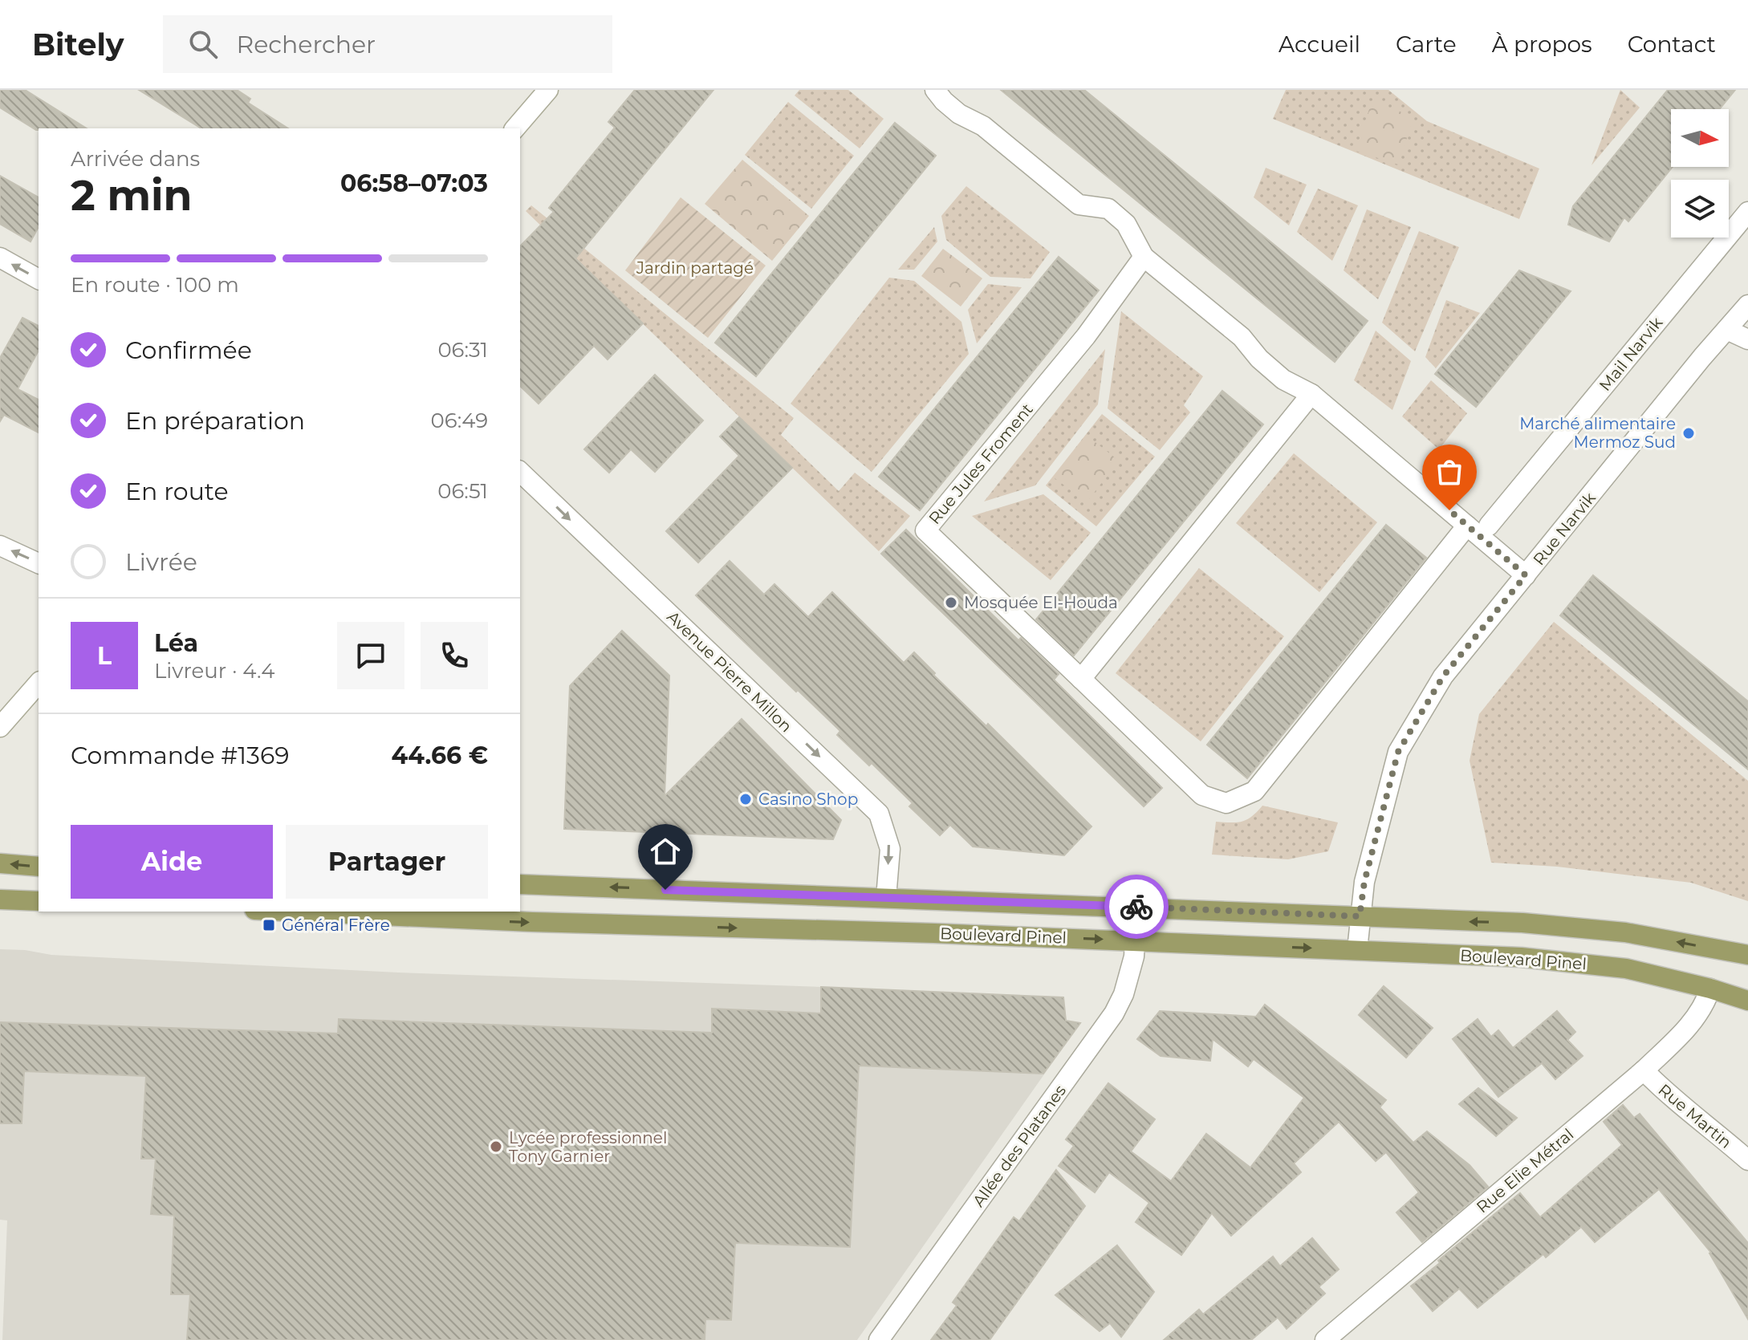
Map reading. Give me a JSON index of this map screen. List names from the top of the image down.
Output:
{
  "streets": {
    "main road": ["Boulevard Pinel"],
    "street": [
      "Mail Narvik",
      "Rue Jules Froment",
      "Rue Narvik",
      "Avenue Pierre Millon",
      "Rue Martin",
      "Allée des Platanes",
      "Rue Elie Métral"
    ]
  },
  "crossings": [
    ["Rue Narvik", "Boulevard Pinel"],
    ["Avenue Pierre Millon", "Boulevard Pinel"],
    ["Boulevard Pinel", "Allée des Platanes"],
    ["Boulevard Pinel", "Rue Elie Métral"],
    ["Rue Martin", "Rue Elie Métral"]
  ],
  "one_way": ["Avenue Pierre Millon"],
  "parks": ["Jardin partagé"],
  "places": {
    "other": [
      "Marché alimentaire Mermoz Sud",
      "Mosquée El-Houda",
      "Casino Shop",
      "Lycée professionnel Tony Garnier"
    ],
    "transit": ["Général Frère"]
  },
  "north": "right",
  "page": {
    "header": "Bitely",
    "search": "Rechercher",
    "nav": [
      "Accueil",
      "Carte",
      "À propos",
      "Contact"
    ],
    "heading": ["2 min", "Arrivée dans", "06:58–07:03"],
    "panel": [
      "Léa",
      "Livreur · 4.4",
      "Commande #1369",
      "44.66 €"
    ],
    "bar": "En route · 100 m",
    "list": [
      ["Confirmée", "06:31"],
      ["En préparation", "06:49"],
      ["En route", "06:51"],
      "Livrée"
    ],
    "round": "L",
    "buttons": ["Aide", "Partager"]
  }
}
